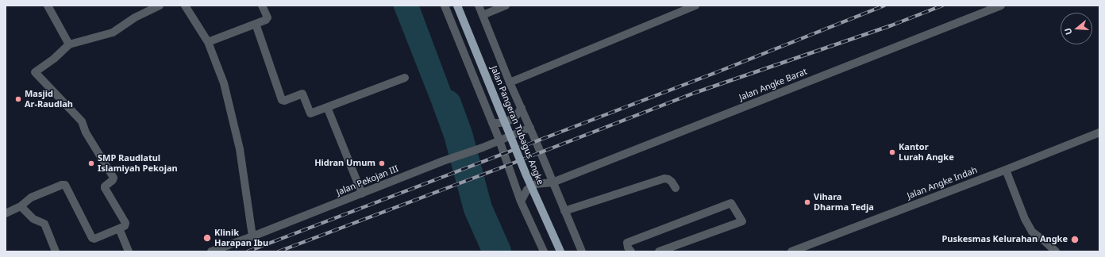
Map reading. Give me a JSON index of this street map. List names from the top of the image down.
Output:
{
  "streets": {
    "main road": ["Jalan Pangeran Tubagus Angke"],
    "street": ["Jalan Angke Barat", "Jalan Pekojan III", "Jalan Angke Indah"]
  },
  "crossings": [
    ["Jalan Angke Barat", "Jalan Pangeran Tubagus Angke"],
    ["Jalan Pangeran Tubagus Angke", "Jalan Pekojan III"]
  ],
  "places": [
    "Masjid Ar-Raudlah",
    "Kantor Lurah Angke",
    "SMP Raudlatul Islamiyah Pekojan",
    "Hidran Umum",
    "Vihara Dharma Tedja",
    "Klinik Harapan Ibu",
    "Puskesmas Kelurahan Angke"
  ],
  "north": "left"
}
